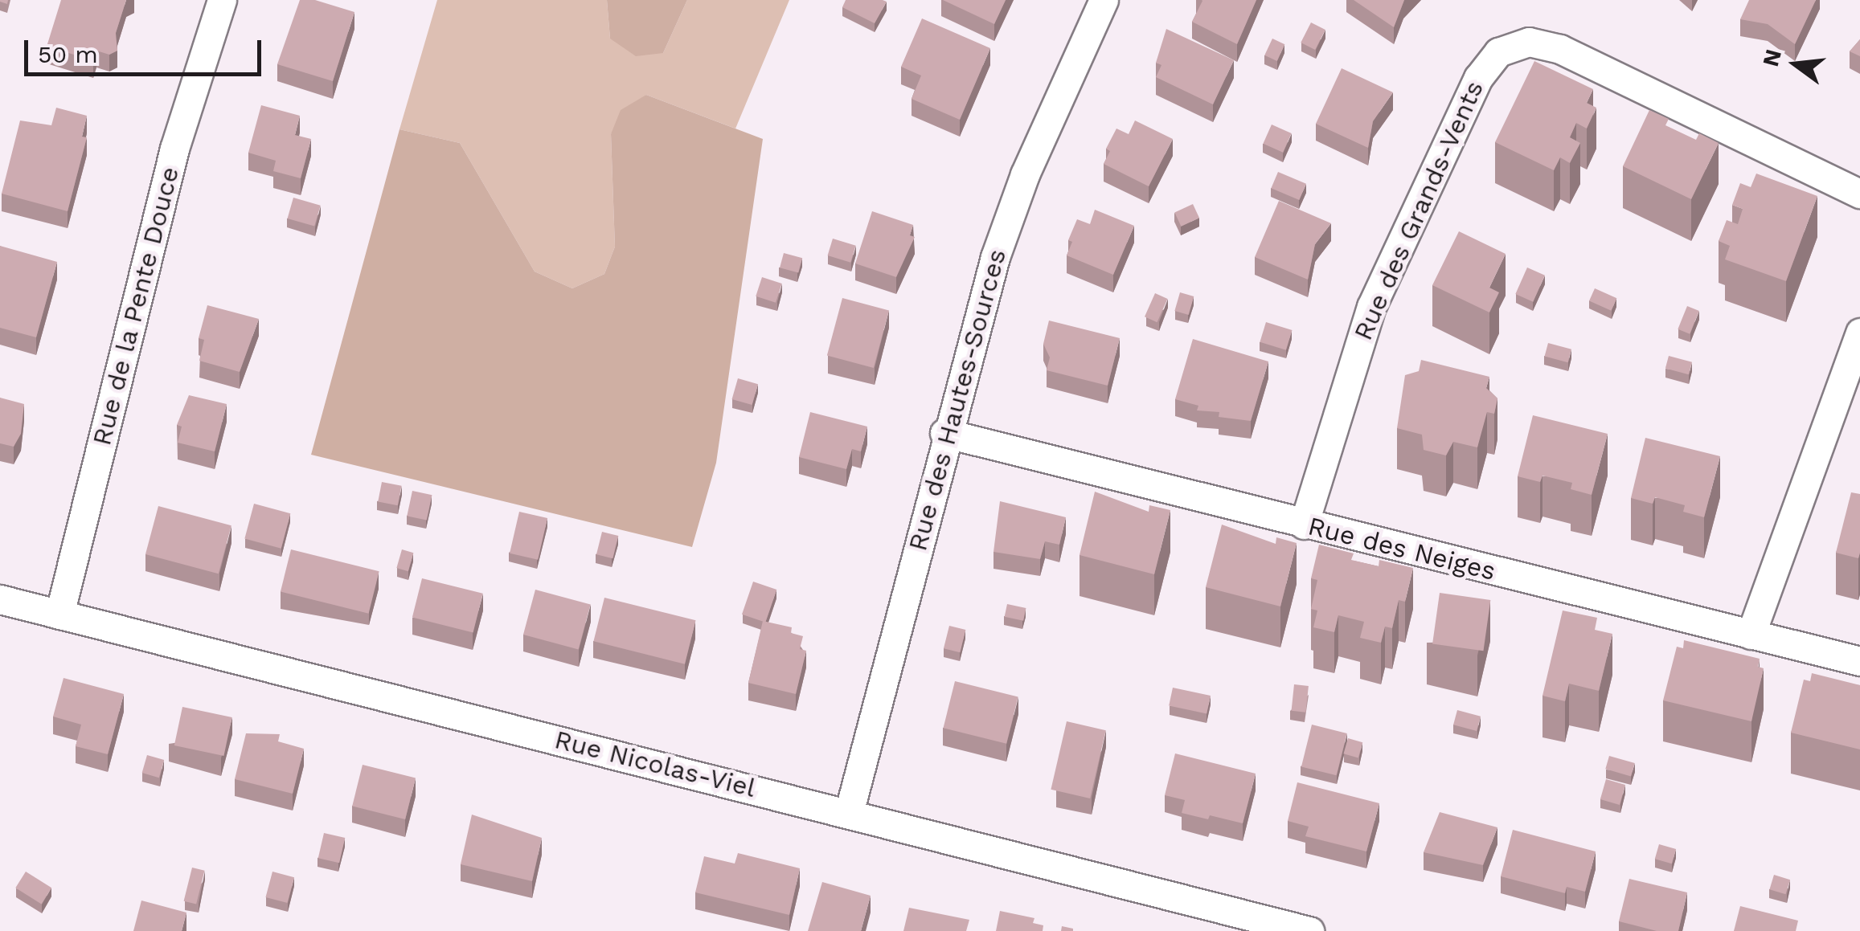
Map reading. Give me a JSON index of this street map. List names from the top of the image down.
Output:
{
  "streets": {
    "street": [
      "Rue des Grands-Vents",
      "Rue de la Pente Douce",
      "Rue des Hautes-Sources",
      "Rue des Neiges",
      "Rue Nicolas-Viel"
    ]
  },
  "crossings": [
    ["Rue des Grands-Vents", "Rue des Neiges"],
    ["Rue de la Pente Douce", "Rue Nicolas-Viel"],
    ["Rue des Hautes-Sources", "Rue des Neiges"],
    ["Rue des Hautes-Sources", "Rue Nicolas-Viel"]
  ],
  "scale_bar": "50 m",
  "north": "left"
}
